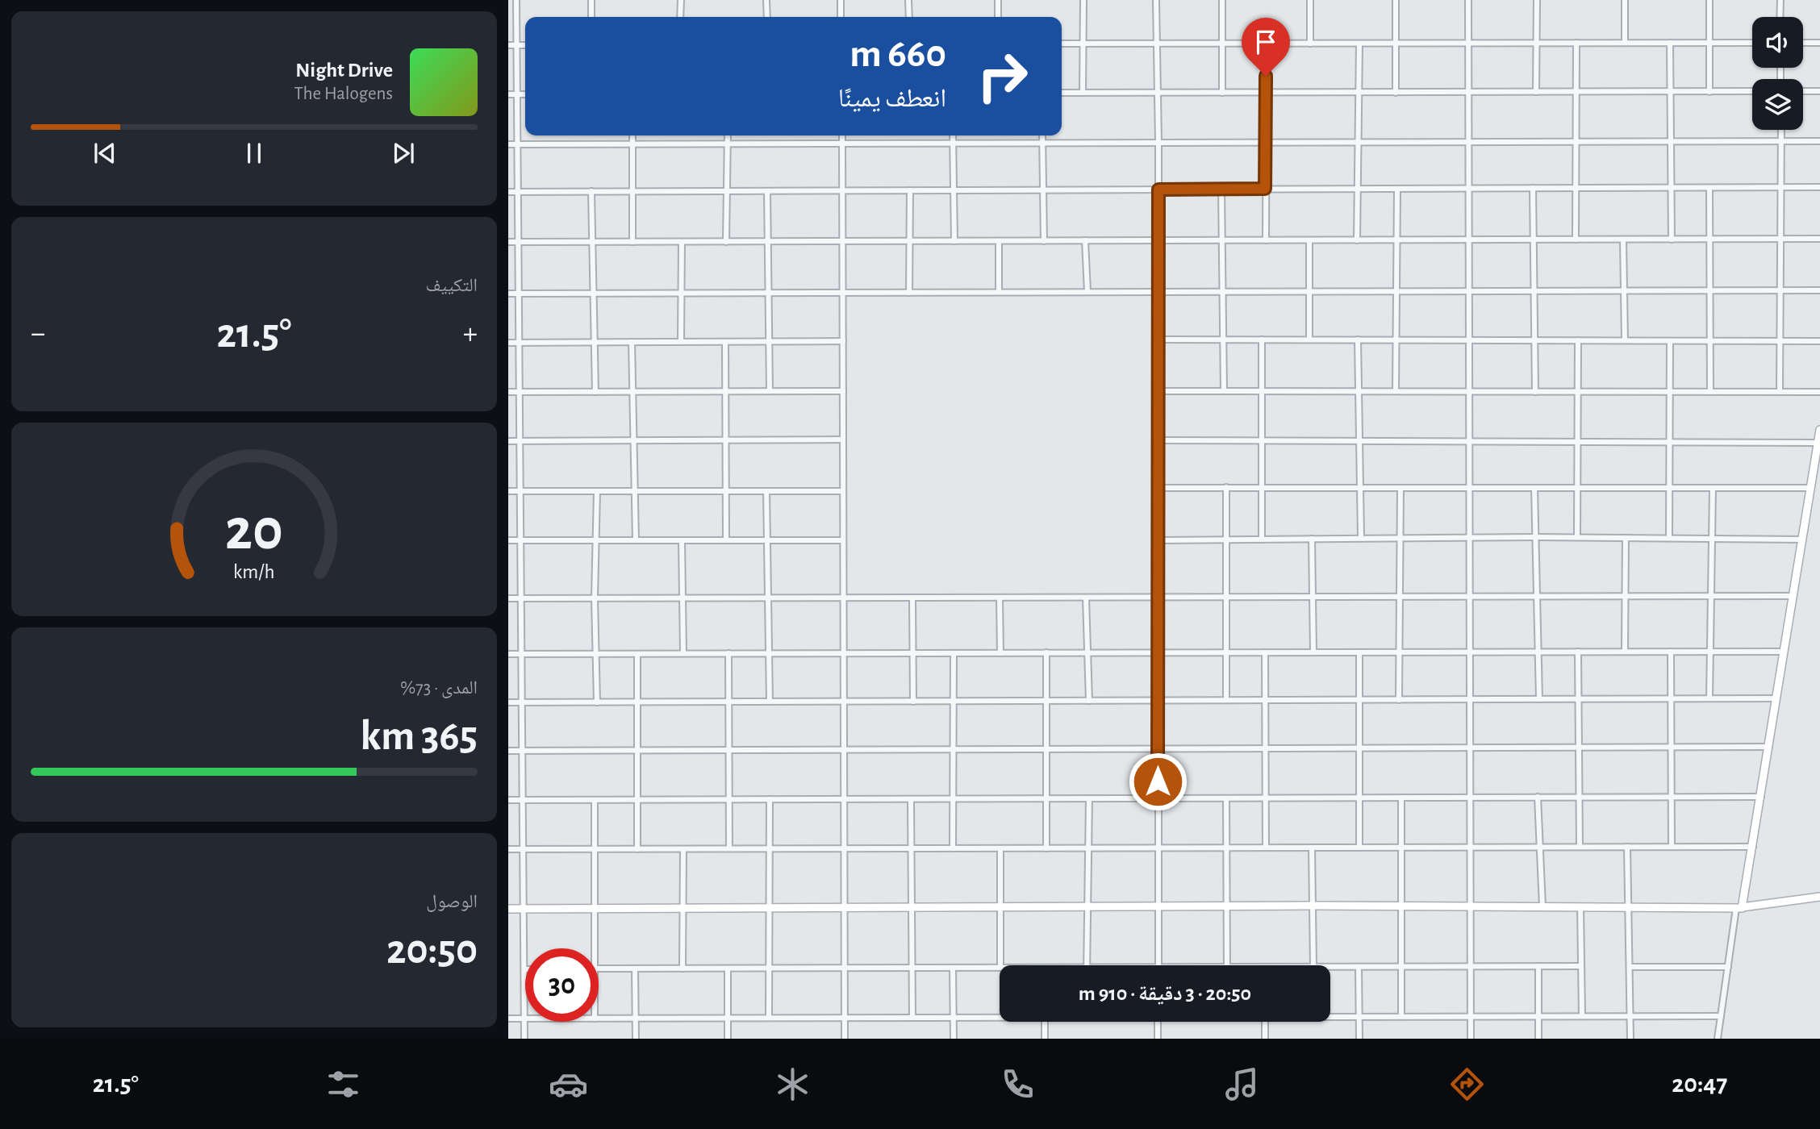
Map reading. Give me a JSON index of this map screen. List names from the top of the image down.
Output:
{
  "page": {
    "turn": ["660 m", "انعطف يمينًا"],
    "song": ["Night Drive", "The Halogens"],
    "tile": [
      "التكييف",
      ["المدى · 73%", "365 km"],
      ["الوصول", "20:50"]
    ],
    "heat": ["−", "21.5°", "+"],
    "limit": "30",
    "trip": "20:50 · 3 دقيقة · 910 m",
    "tabs": ["20:47", "21.5°"],
    "gauge": ["20", "km/h"]
  }
}
